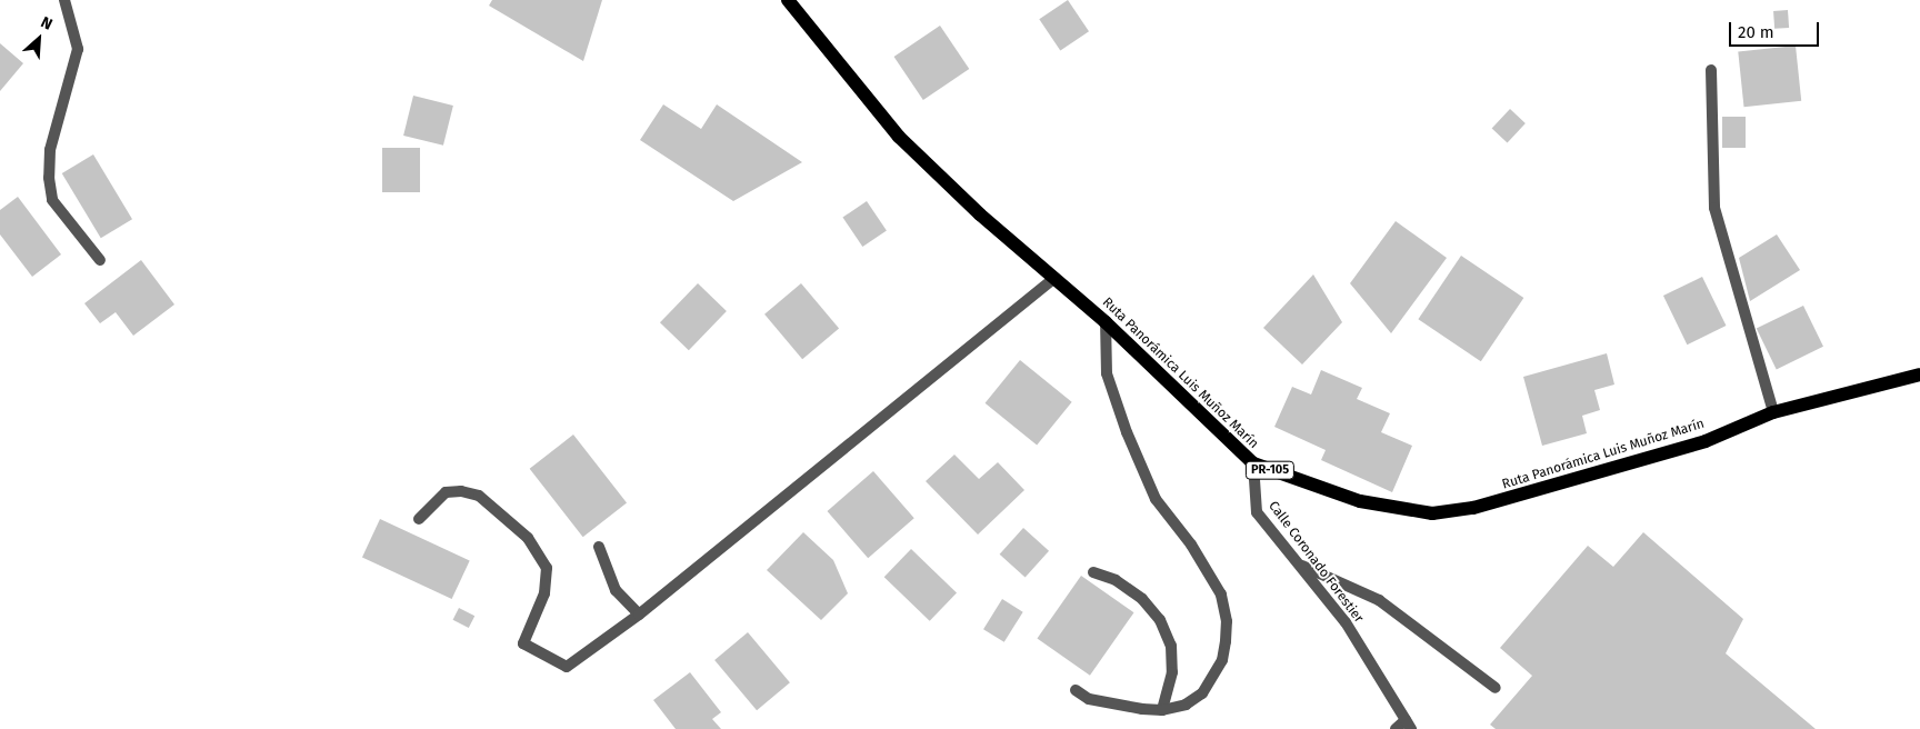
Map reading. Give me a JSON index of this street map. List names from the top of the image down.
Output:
{
  "streets": {
    "main road": ["Ruta Panorámica Luis Muñoz Marín", "PR-105"],
    "street": ["Calle Coronado Forestier"]
  },
  "crossings": [
    ["Ruta Panorámica Luis Muñoz Marín", "Calle Coronado Forestier"]
  ],
  "scale_bar": "20 m",
  "north": "top right"
}
